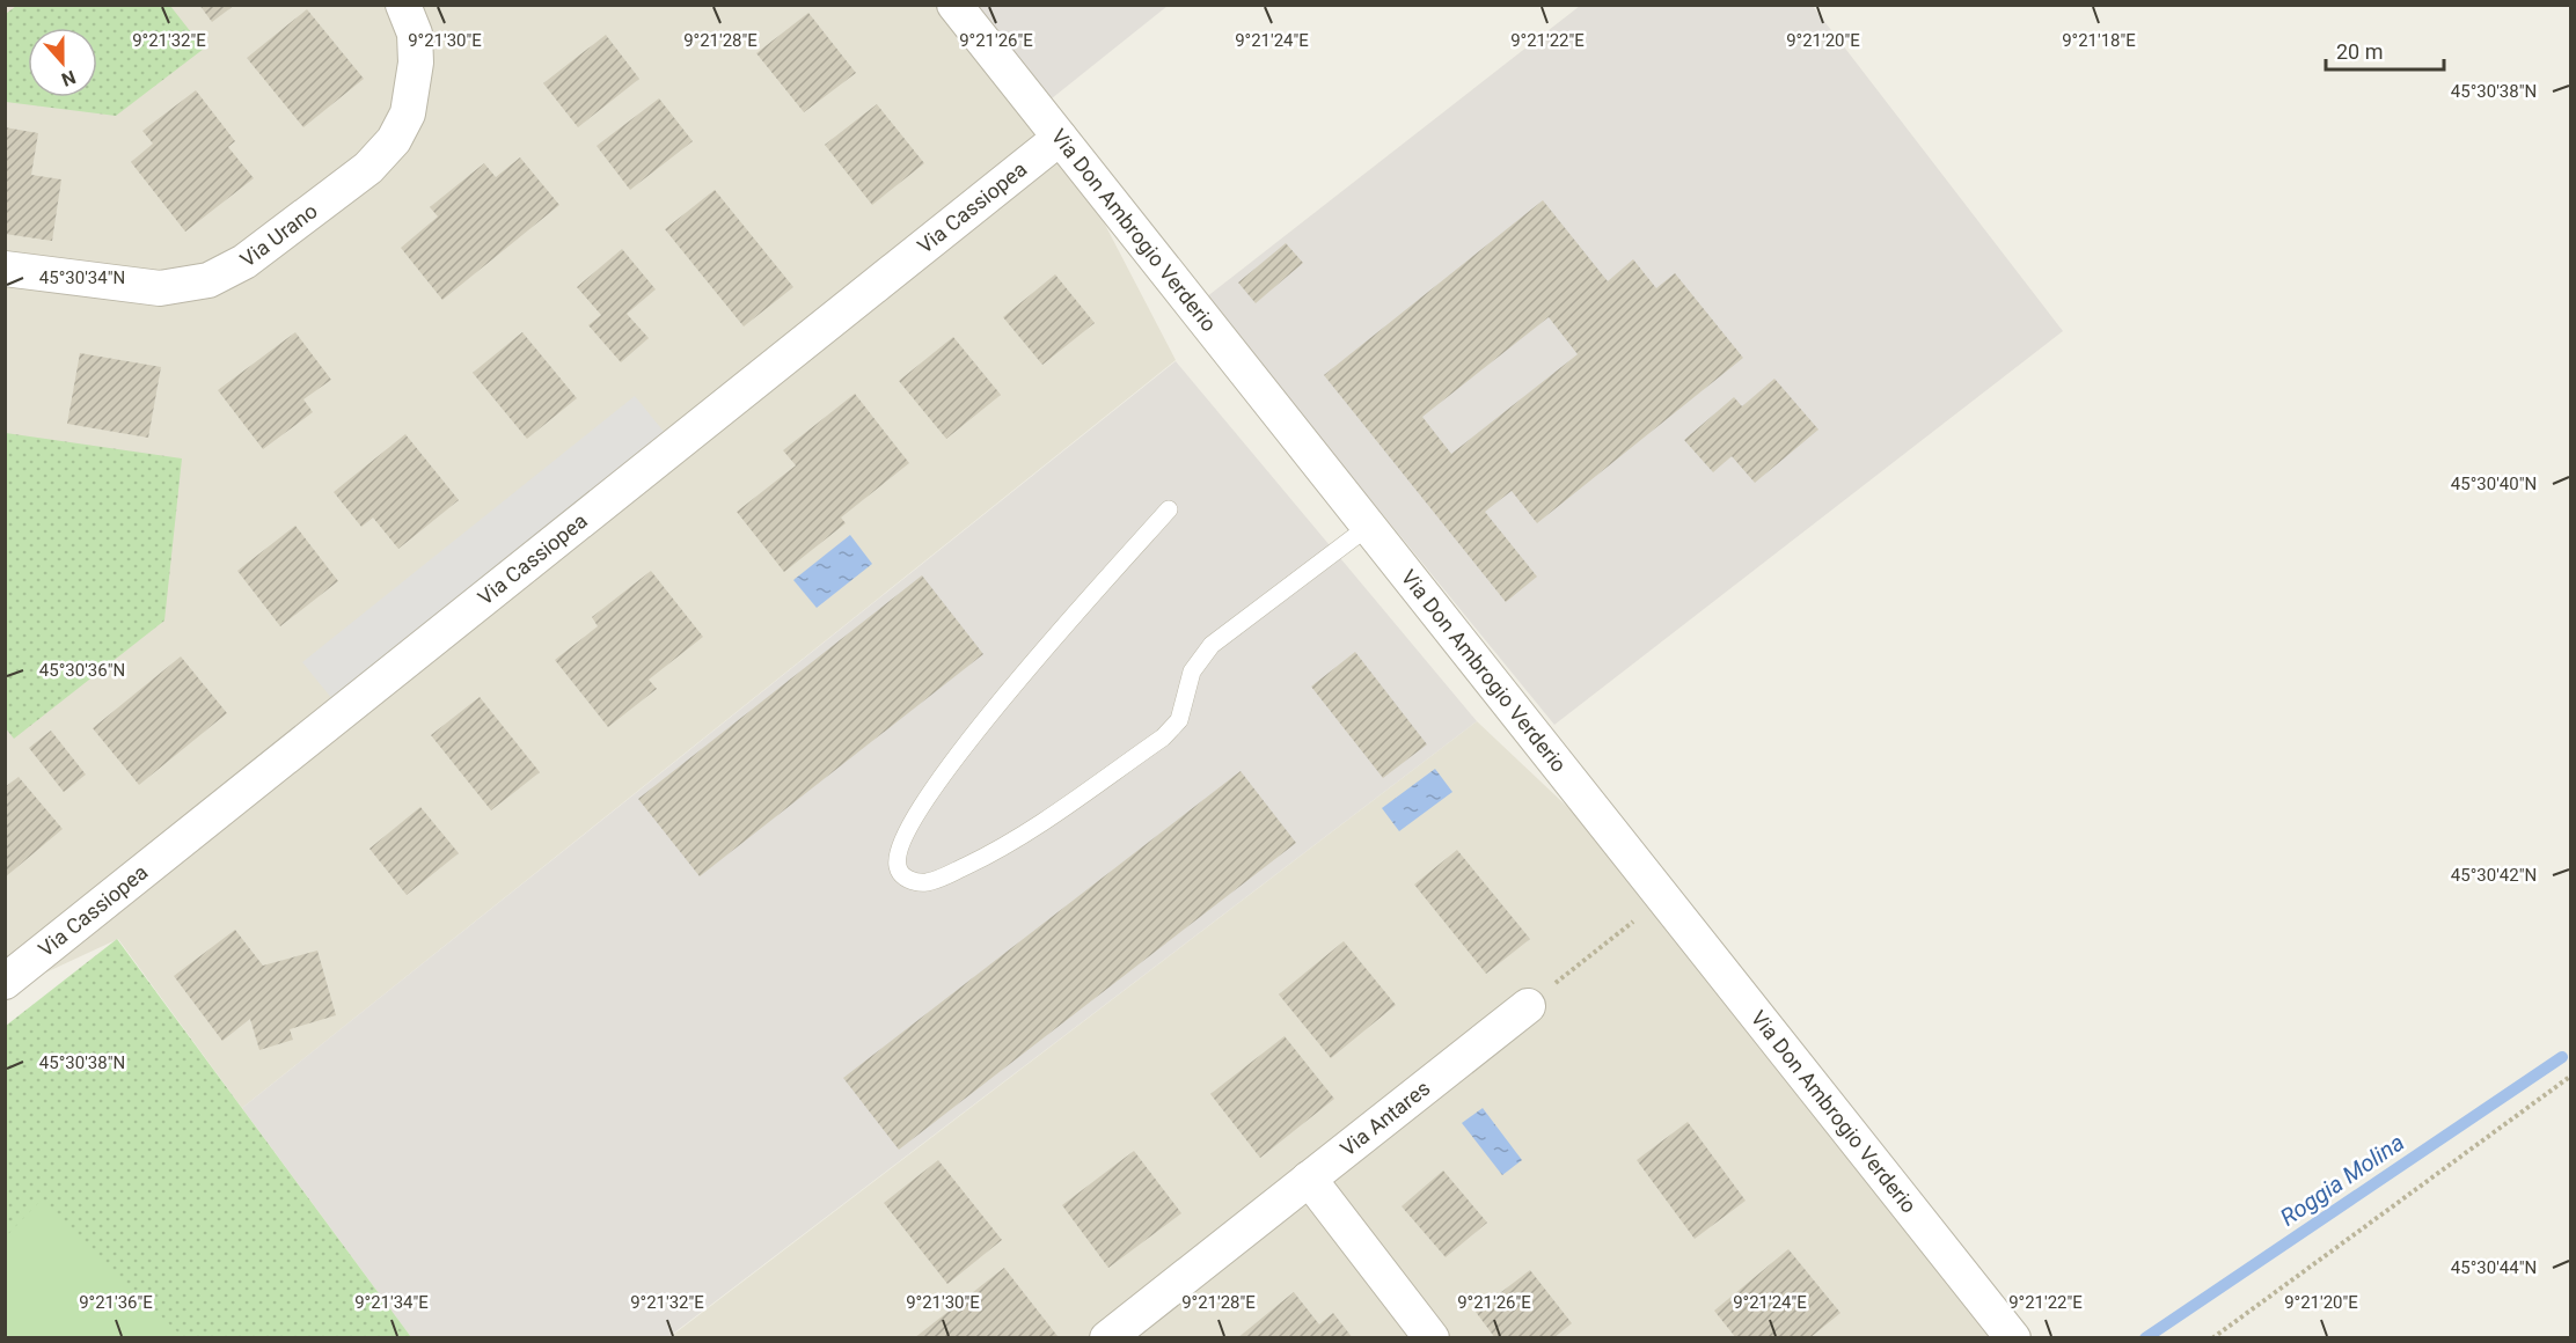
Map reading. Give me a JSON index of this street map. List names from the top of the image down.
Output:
{
  "streets": {
    "street": [
      "Via Cassiopea",
      "Via Don Ambrogio Verderio",
      "Via Urano",
      "Via Antares"
    ]
  },
  "crossings": [
    ["Via Cassiopea", "Via Don Ambrogio Verderio"]
  ],
  "water": ["Roggia Molina"],
  "scale_bar": "20 m",
  "north": "bottom",
  "coordinates": [
    "9°21'32\"E",
    "9°21'30\"E",
    "9°21'28\"E",
    "9°21'26\"E",
    "9°21'24\"E",
    "9°21'22\"E",
    "9°21'20\"E",
    "9°21'18\"E",
    "45°30'38\"N",
    "45°30'34\"N",
    "45°30'40\"N",
    "45°30'36\"N",
    "45°30'42\"N",
    "45°30'44\"N",
    "9°21'36\"E",
    "9°21'34\"E"
  ]
}
